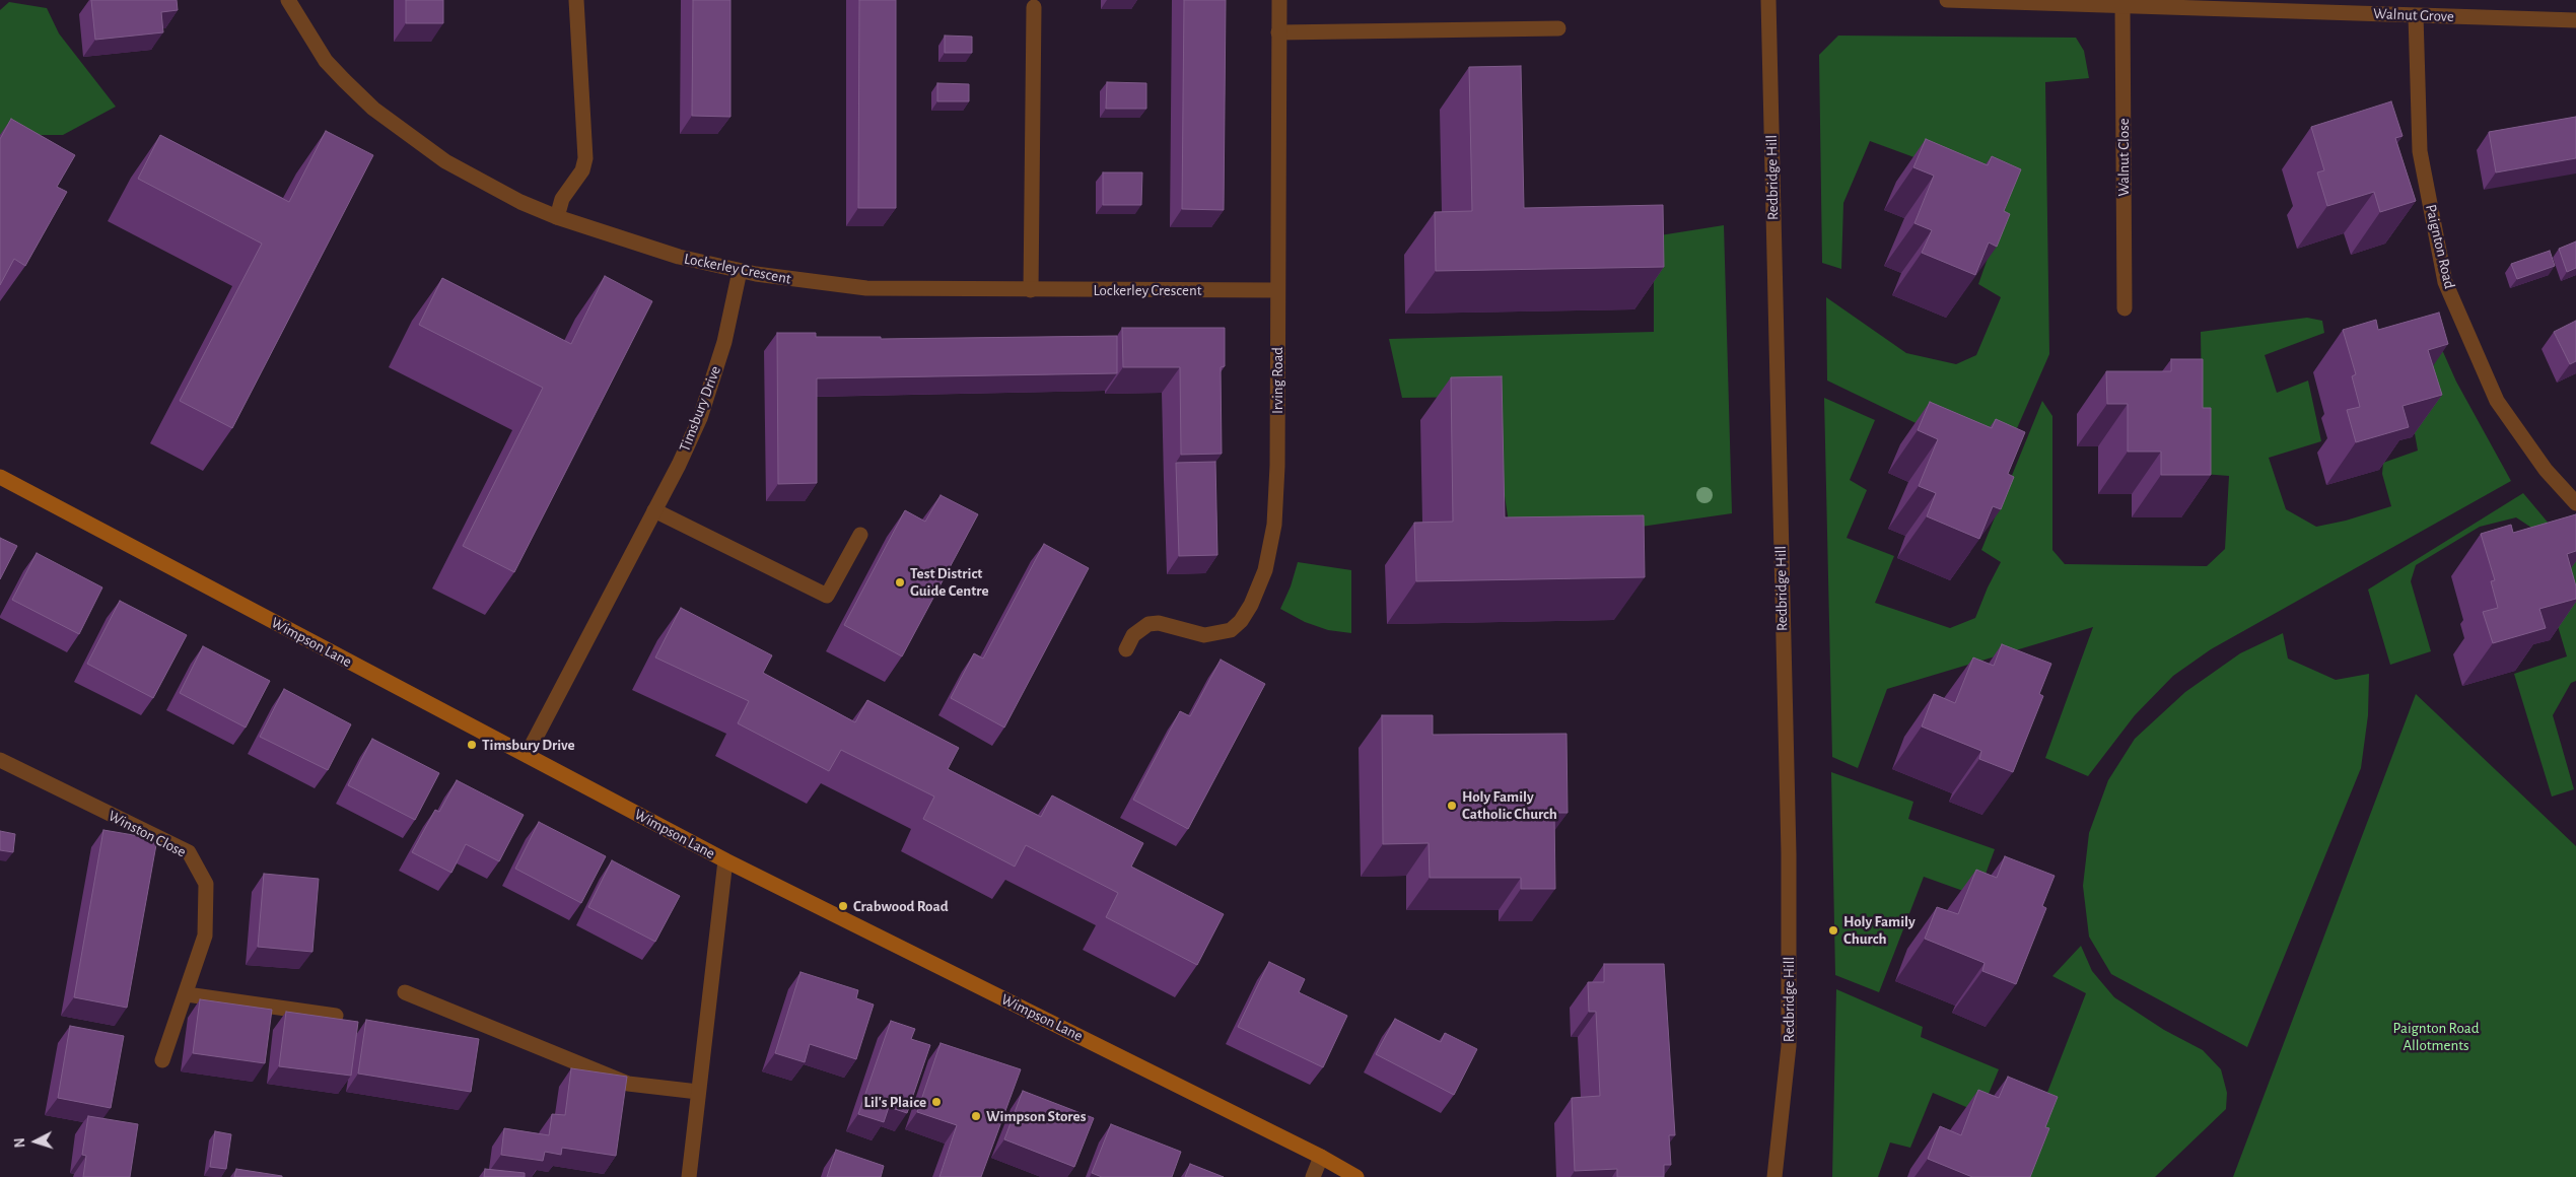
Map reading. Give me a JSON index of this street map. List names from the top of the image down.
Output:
{
  "streets": {
    "street": [
      "Walnut Grove",
      "Walnut Close",
      "Redbridge Hill",
      "Paignton Road",
      "Lockerley Crescent",
      "Irving Road",
      "Timsbury Drive",
      "Wimpson Lane",
      "Winston Close"
    ]
  },
  "crossings": [
    ["Walnut Grove", "Walnut Close"],
    ["Walnut Grove", "Paignton Road"],
    ["Lockerley Crescent", "Irving Road"],
    ["Lockerley Crescent", "Timsbury Drive"],
    ["Timsbury Drive", "Wimpson Lane"]
  ],
  "parks": ["Paignton Road Allotments"],
  "places": [
    "Test District Guide Centre",
    "Timsbury Drive",
    "Holy Family Catholic Church",
    "Crabwood Road",
    "Holy Family Church",
    "Lil's Plaice",
    "Wimpson Stores"
  ],
  "north": "left"
}
